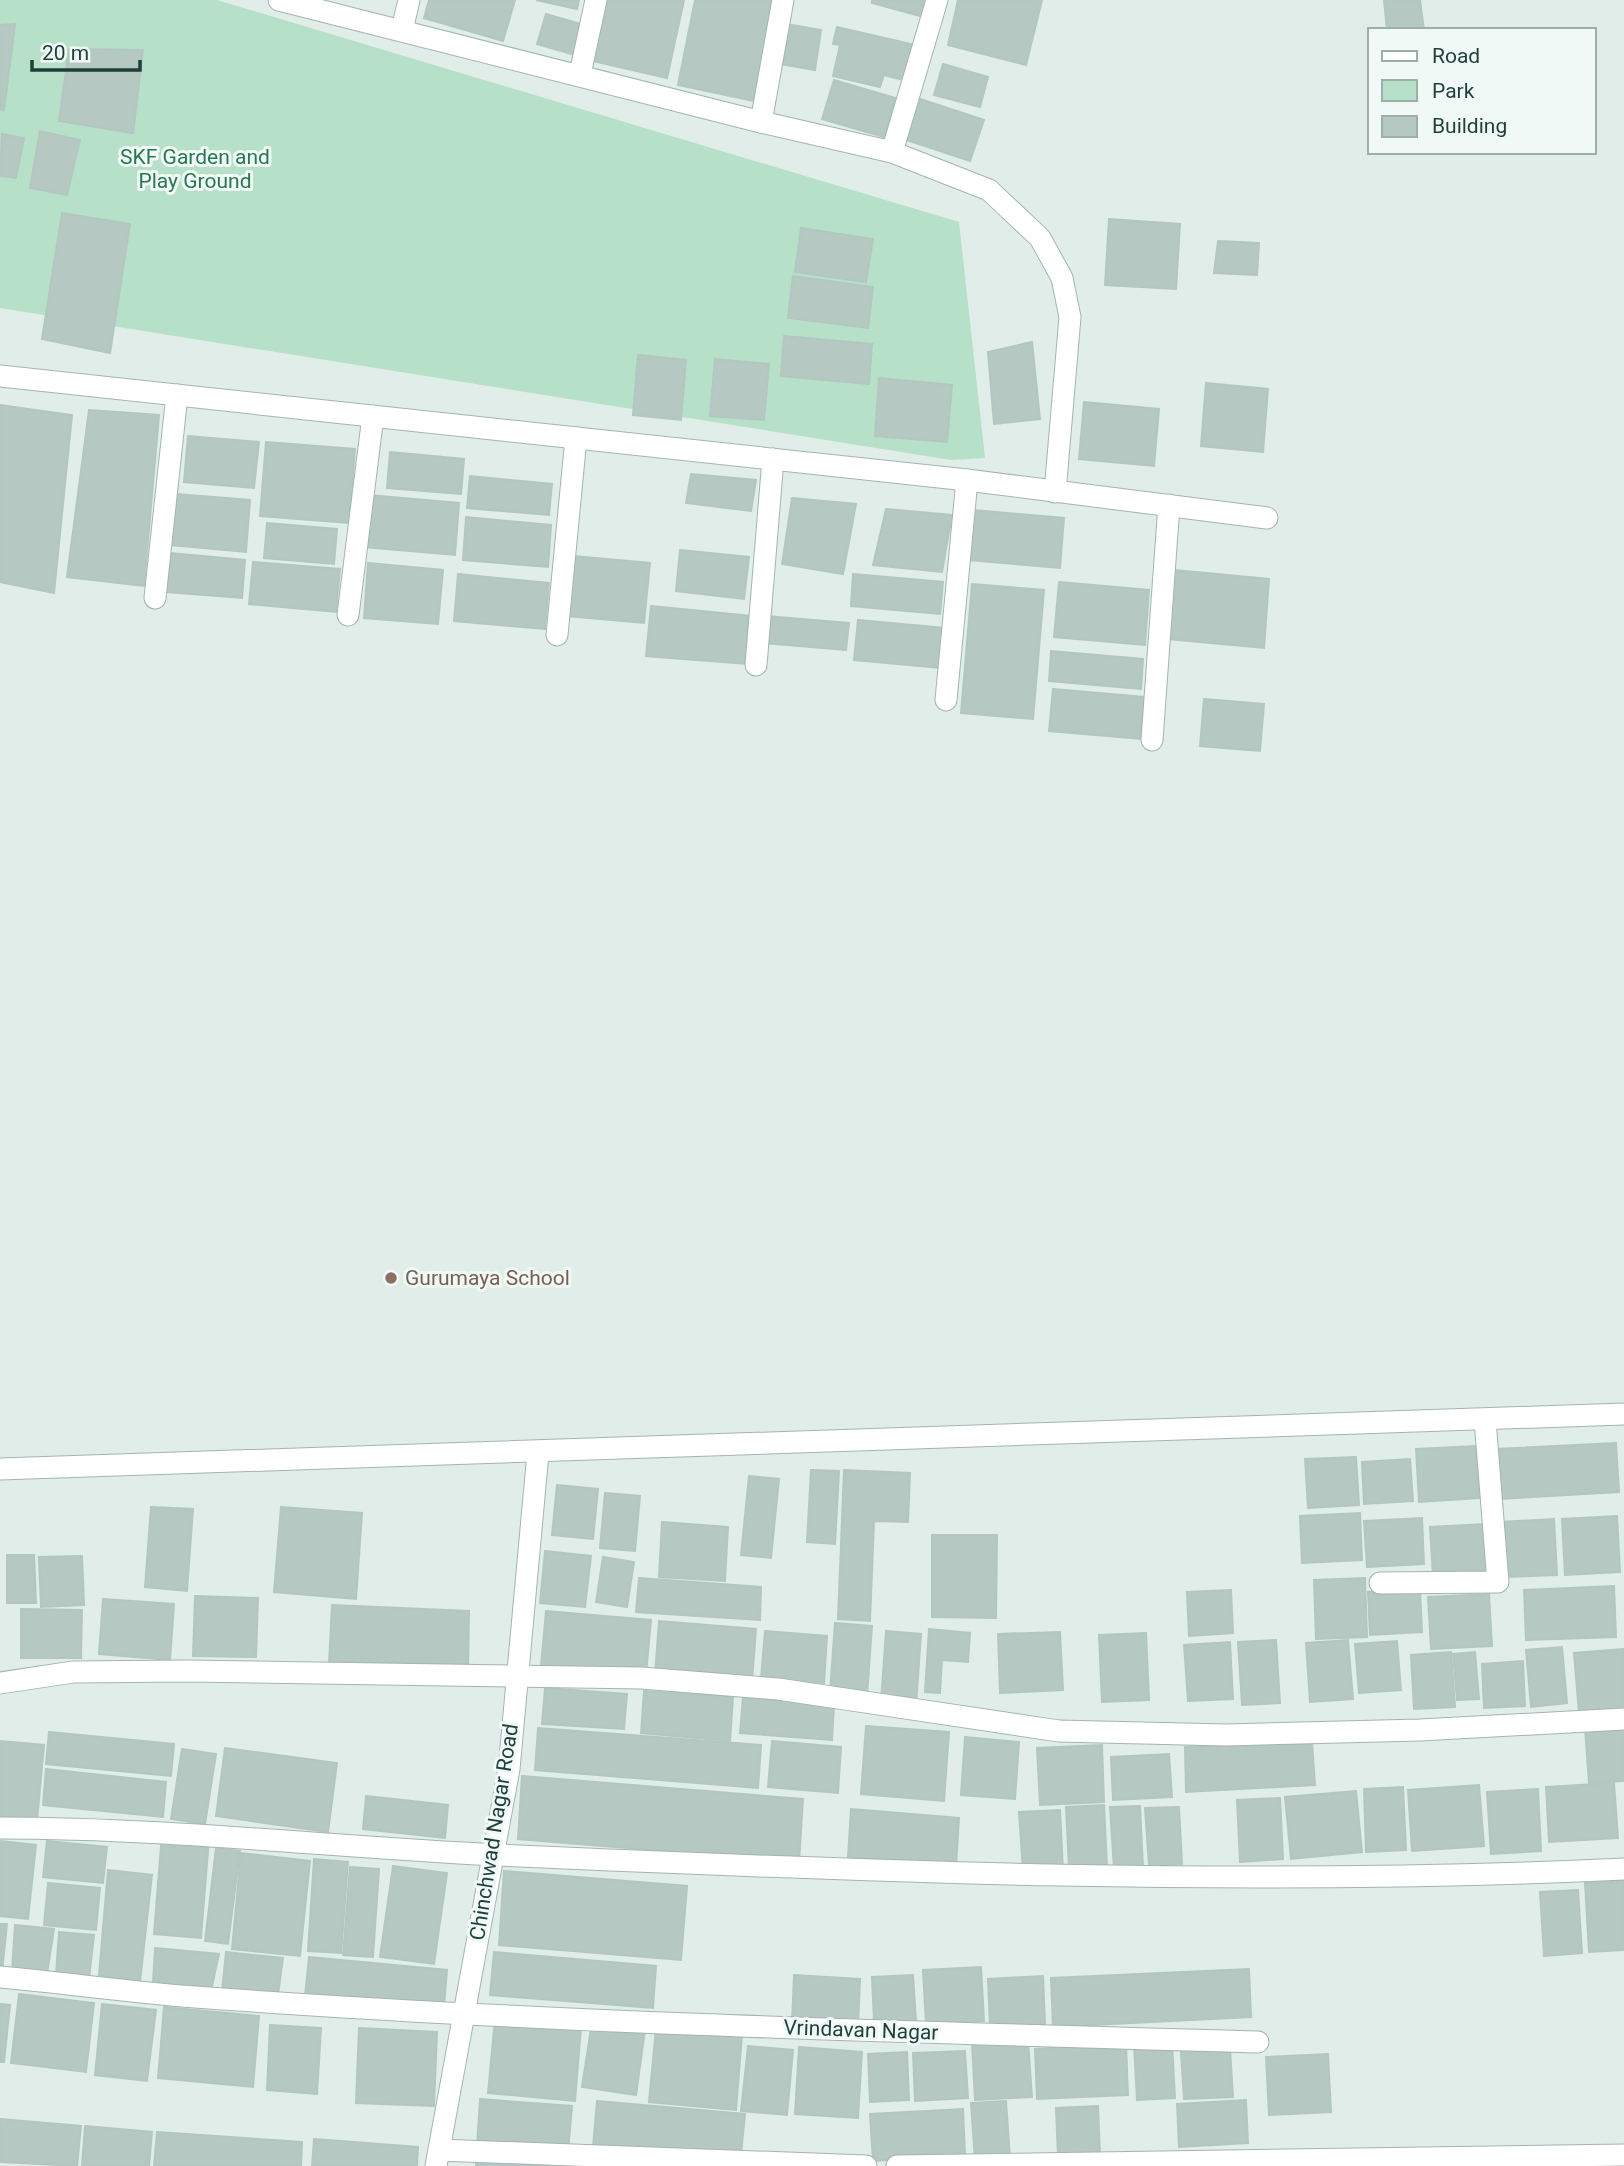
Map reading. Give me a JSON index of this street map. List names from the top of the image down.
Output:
{
  "streets": {
    "street": ["Chinchwad Nagar Road", "Vrindavan Nagar"]
  },
  "crossings": [
    ["Chinchwad Nagar Road", "Vrindavan Nagar"]
  ],
  "parks": ["SKF Garden and Play Ground"],
  "places": ["Gurumaya School"],
  "legend": ["Road", "Park", "Building"],
  "scale_bar": "20 m"
}
